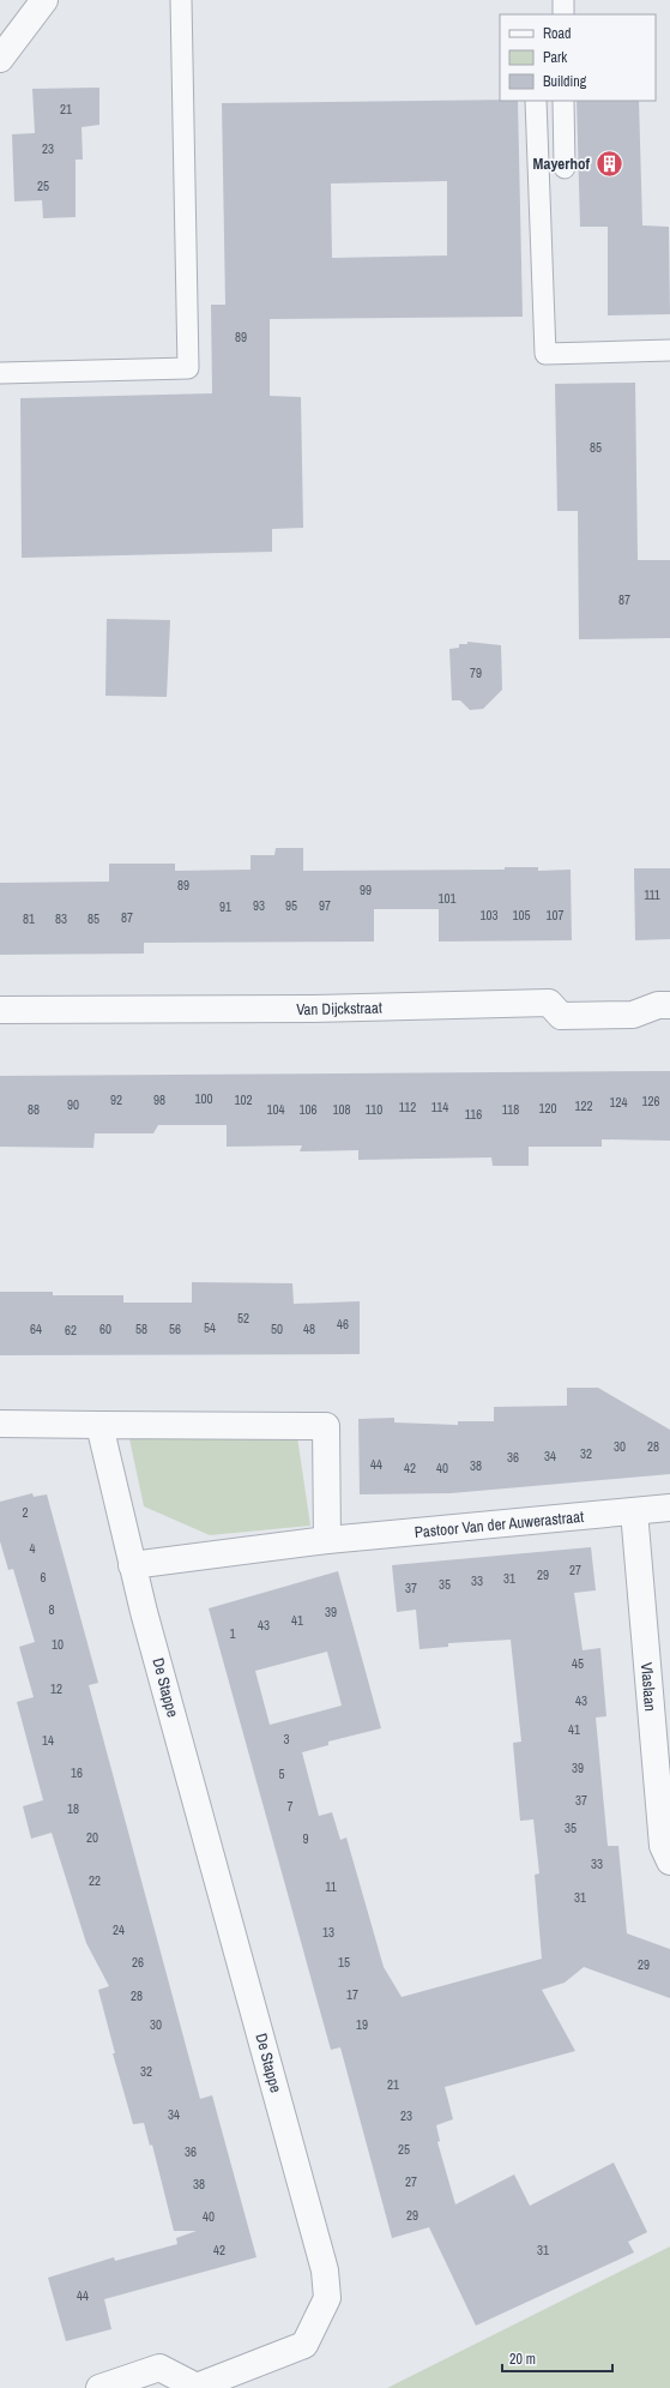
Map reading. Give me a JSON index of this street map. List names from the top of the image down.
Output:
{
  "streets": {
    "street": [
      "Van Dijckstraat",
      "Pastoor Van der Auwerastraat",
      "De Stappe",
      "Vlaslaan"
    ]
  },
  "crossings": [
    ["Pastoor Van der Auwerastraat", "De Stappe"],
    ["Pastoor Van der Auwerastraat", "Vlaslaan"]
  ],
  "places": {
    "building": ["Mayerhof"]
  },
  "house_numbers": [
    "21",
    "23",
    "25",
    "89",
    "85",
    "87",
    "79",
    "89",
    "99",
    "111",
    "101",
    "93",
    "95",
    "97",
    "91",
    "103",
    "105",
    "107",
    "87",
    "81",
    "83",
    "85",
    "100",
    "92",
    "98",
    "102",
    "126",
    "124",
    "90",
    "122",
    "112",
    "114",
    "120",
    "88",
    "104",
    "106",
    "108",
    "110",
    "118",
    "116",
    "52",
    "46",
    "54",
    "64",
    "60",
    "58",
    "56",
    "50",
    "48",
    "62",
    "30",
    "28",
    "32",
    "34",
    "36",
    "44",
    "38",
    "42",
    "40",
    "2",
    "4",
    "27",
    "29",
    "6",
    "31",
    "33",
    "35",
    "37",
    "8",
    "39",
    "41",
    "43",
    "1",
    "10",
    "45",
    "12",
    "43",
    "41",
    "3",
    "14",
    "39",
    "16",
    "5",
    "37",
    "7",
    "18",
    "35",
    "20",
    "9",
    "33",
    "22",
    "11",
    "31",
    "24",
    "13",
    "26",
    "15",
    "29",
    "17",
    "28",
    "30",
    "19",
    "32",
    "21",
    "34",
    "23",
    "25",
    "36",
    "27",
    "38",
    "29",
    "40",
    "42",
    "31",
    "44"
  ],
  "legend": ["Road", "Park", "Building"],
  "scale_bar": "20 m"
}
